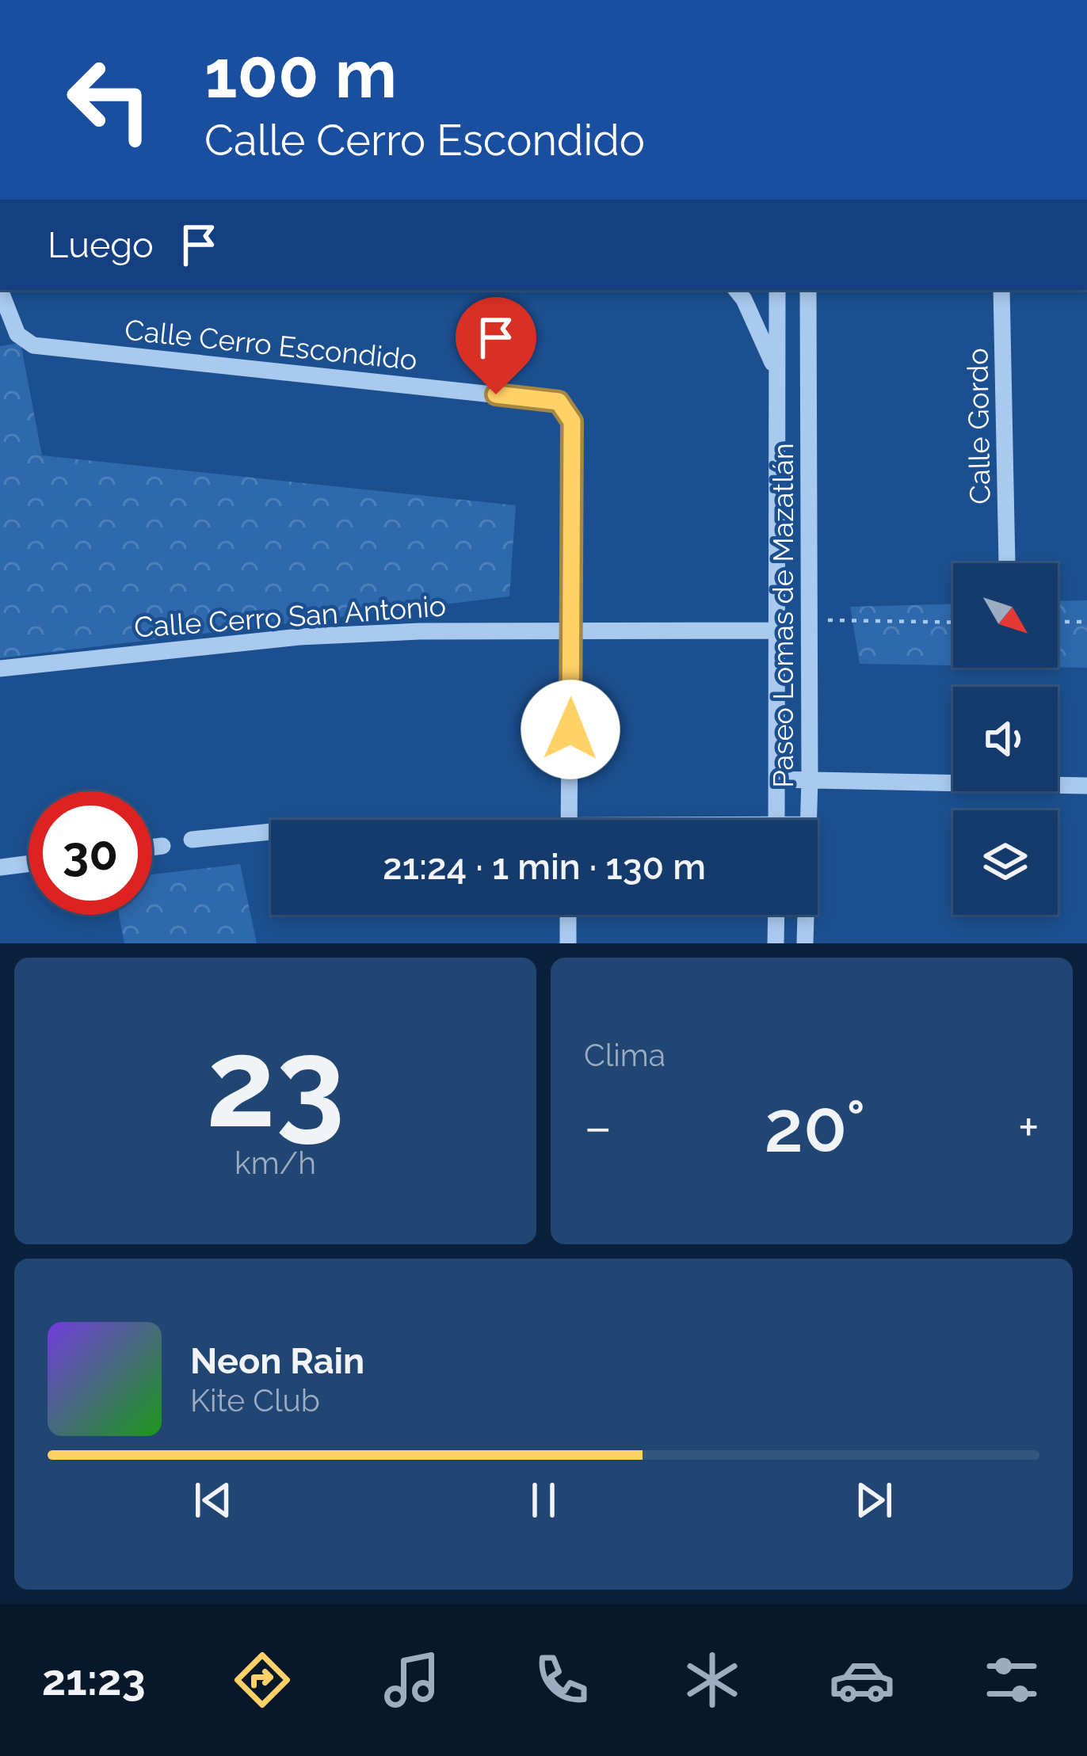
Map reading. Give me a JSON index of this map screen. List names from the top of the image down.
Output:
{
  "streets": {
    "street": [
      "Calle Cerro Escondido",
      "Calle Gordo",
      "Paseo Lomas de Mazatlán",
      "Calle Cerro San Antonio"
    ]
  },
  "crossings": [
    ["Calle Cerro Escondido", "Calle Cerro San Antonio"]
  ],
  "north": "bottom right",
  "page": {
    "turn": ["100 m", "Calle Cerro Escondido"],
    "then": "Luego",
    "limit": "30",
    "trip": "21:24 · 1 min · 130 m",
    "tile": [
      ["23", "km/h"],
      "Clima"
    ],
    "heat": ["−", "20°", "+"],
    "song": ["Neon Rain", "Kite Club"],
    "tabs": "21:23"
  }
}
